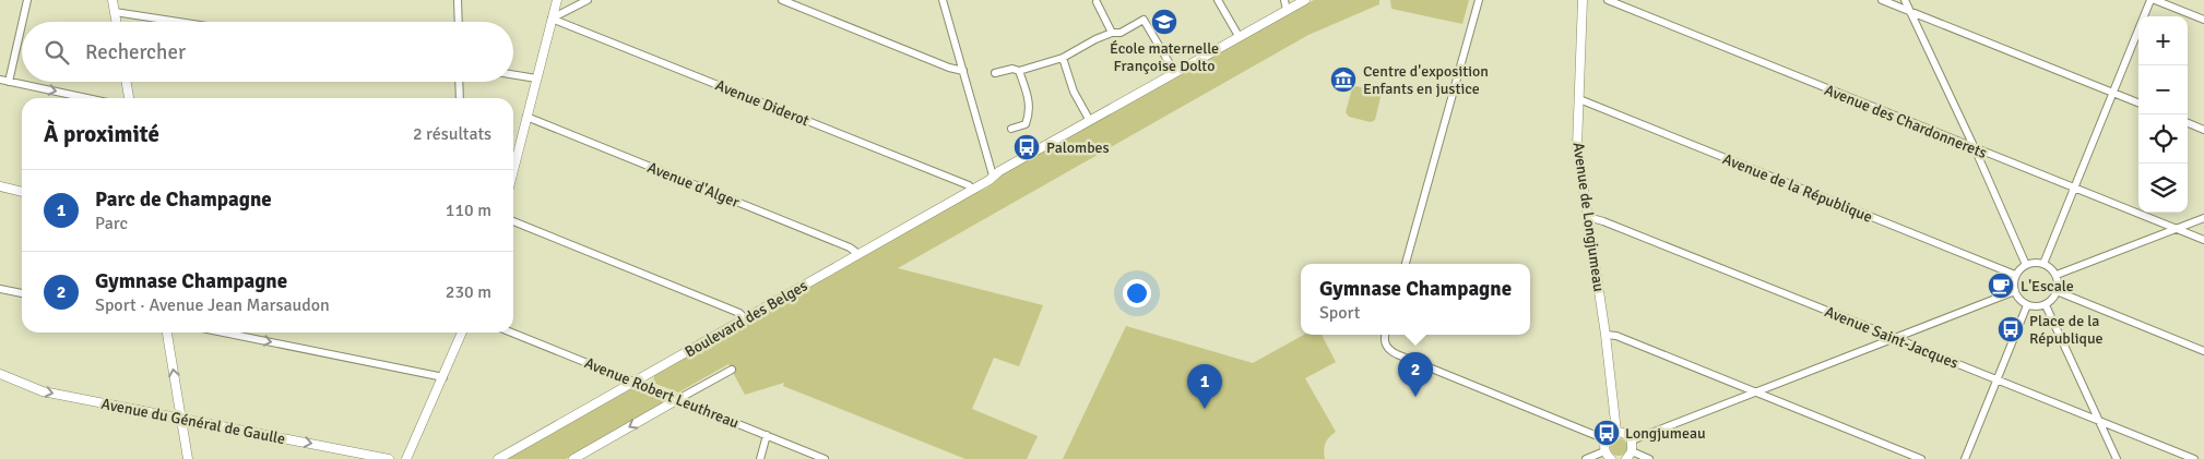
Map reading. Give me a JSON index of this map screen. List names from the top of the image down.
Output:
{
  "streets": {
    "street": [
      "Avenue Diderot",
      "Avenue des Chardonnerets",
      "Avenue d'Alger",
      "Avenue de la République",
      "Avenue de Longjumeau",
      "Boulevard des Belges",
      "Avenue Saint-Jacques",
      "Avenue Robert Leuthreau",
      "Avenue du Général de Gaulle"
    ]
  },
  "crossings": [
    ["Avenue Diderot", "Boulevard des Belges"],
    ["Avenue d'Alger", "Boulevard des Belges"],
    ["Avenue de la République", "Avenue de Longjumeau"],
    ["Avenue de Longjumeau", "Avenue Saint-Jacques"],
    ["Boulevard des Belges", "Avenue Robert Leuthreau"]
  ],
  "one_way": ["Avenue du Général de Gaulle"],
  "places": {
    "school or university": ["École maternelle Françoise Dolto"],
    "museum": ["Centre d'exposition Enfants en justice"],
    "bus stop": ["Palombes", "Place de la République", "Longjumeau"],
    "cafe": ["L'Escale"]
  },
  "page": {
    "map_buttons": ["+", "−"],
    "search": "Rechercher",
    "heading": ["À proximité", "2 résultats"],
    "list": [
      {
        "mark": "1",
        "name": "Parc de Champagne",
        "note": "Parc",
        "value": "110 m"
      },
      {
        "mark": "2",
        "name": "Gymnase Champagne",
        "note": "Sport · Avenue Jean Marsaudon",
        "value": "230 m"
      }
    ],
    "popup": ["Gymnase Champagne", "Sport"],
    "pins": ["2", "1"]
  }
}
